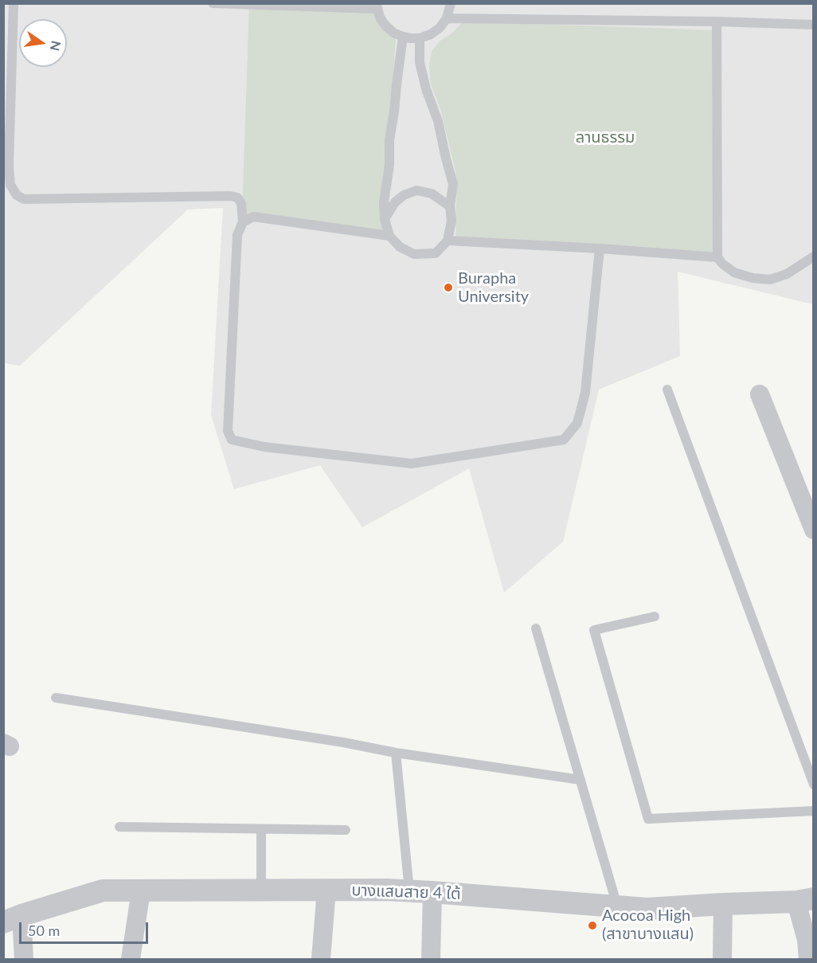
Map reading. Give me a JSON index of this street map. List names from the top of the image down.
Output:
{
  "streets": {
    "street": ["บางแสนสาย 4 ใต้"]
  },
  "parks": ["ลานธรรม"],
  "places": ["Burapha University", "Acocoa High (สาขาบางแสน)"],
  "scale_bar": "50 m",
  "north": "right"
}
